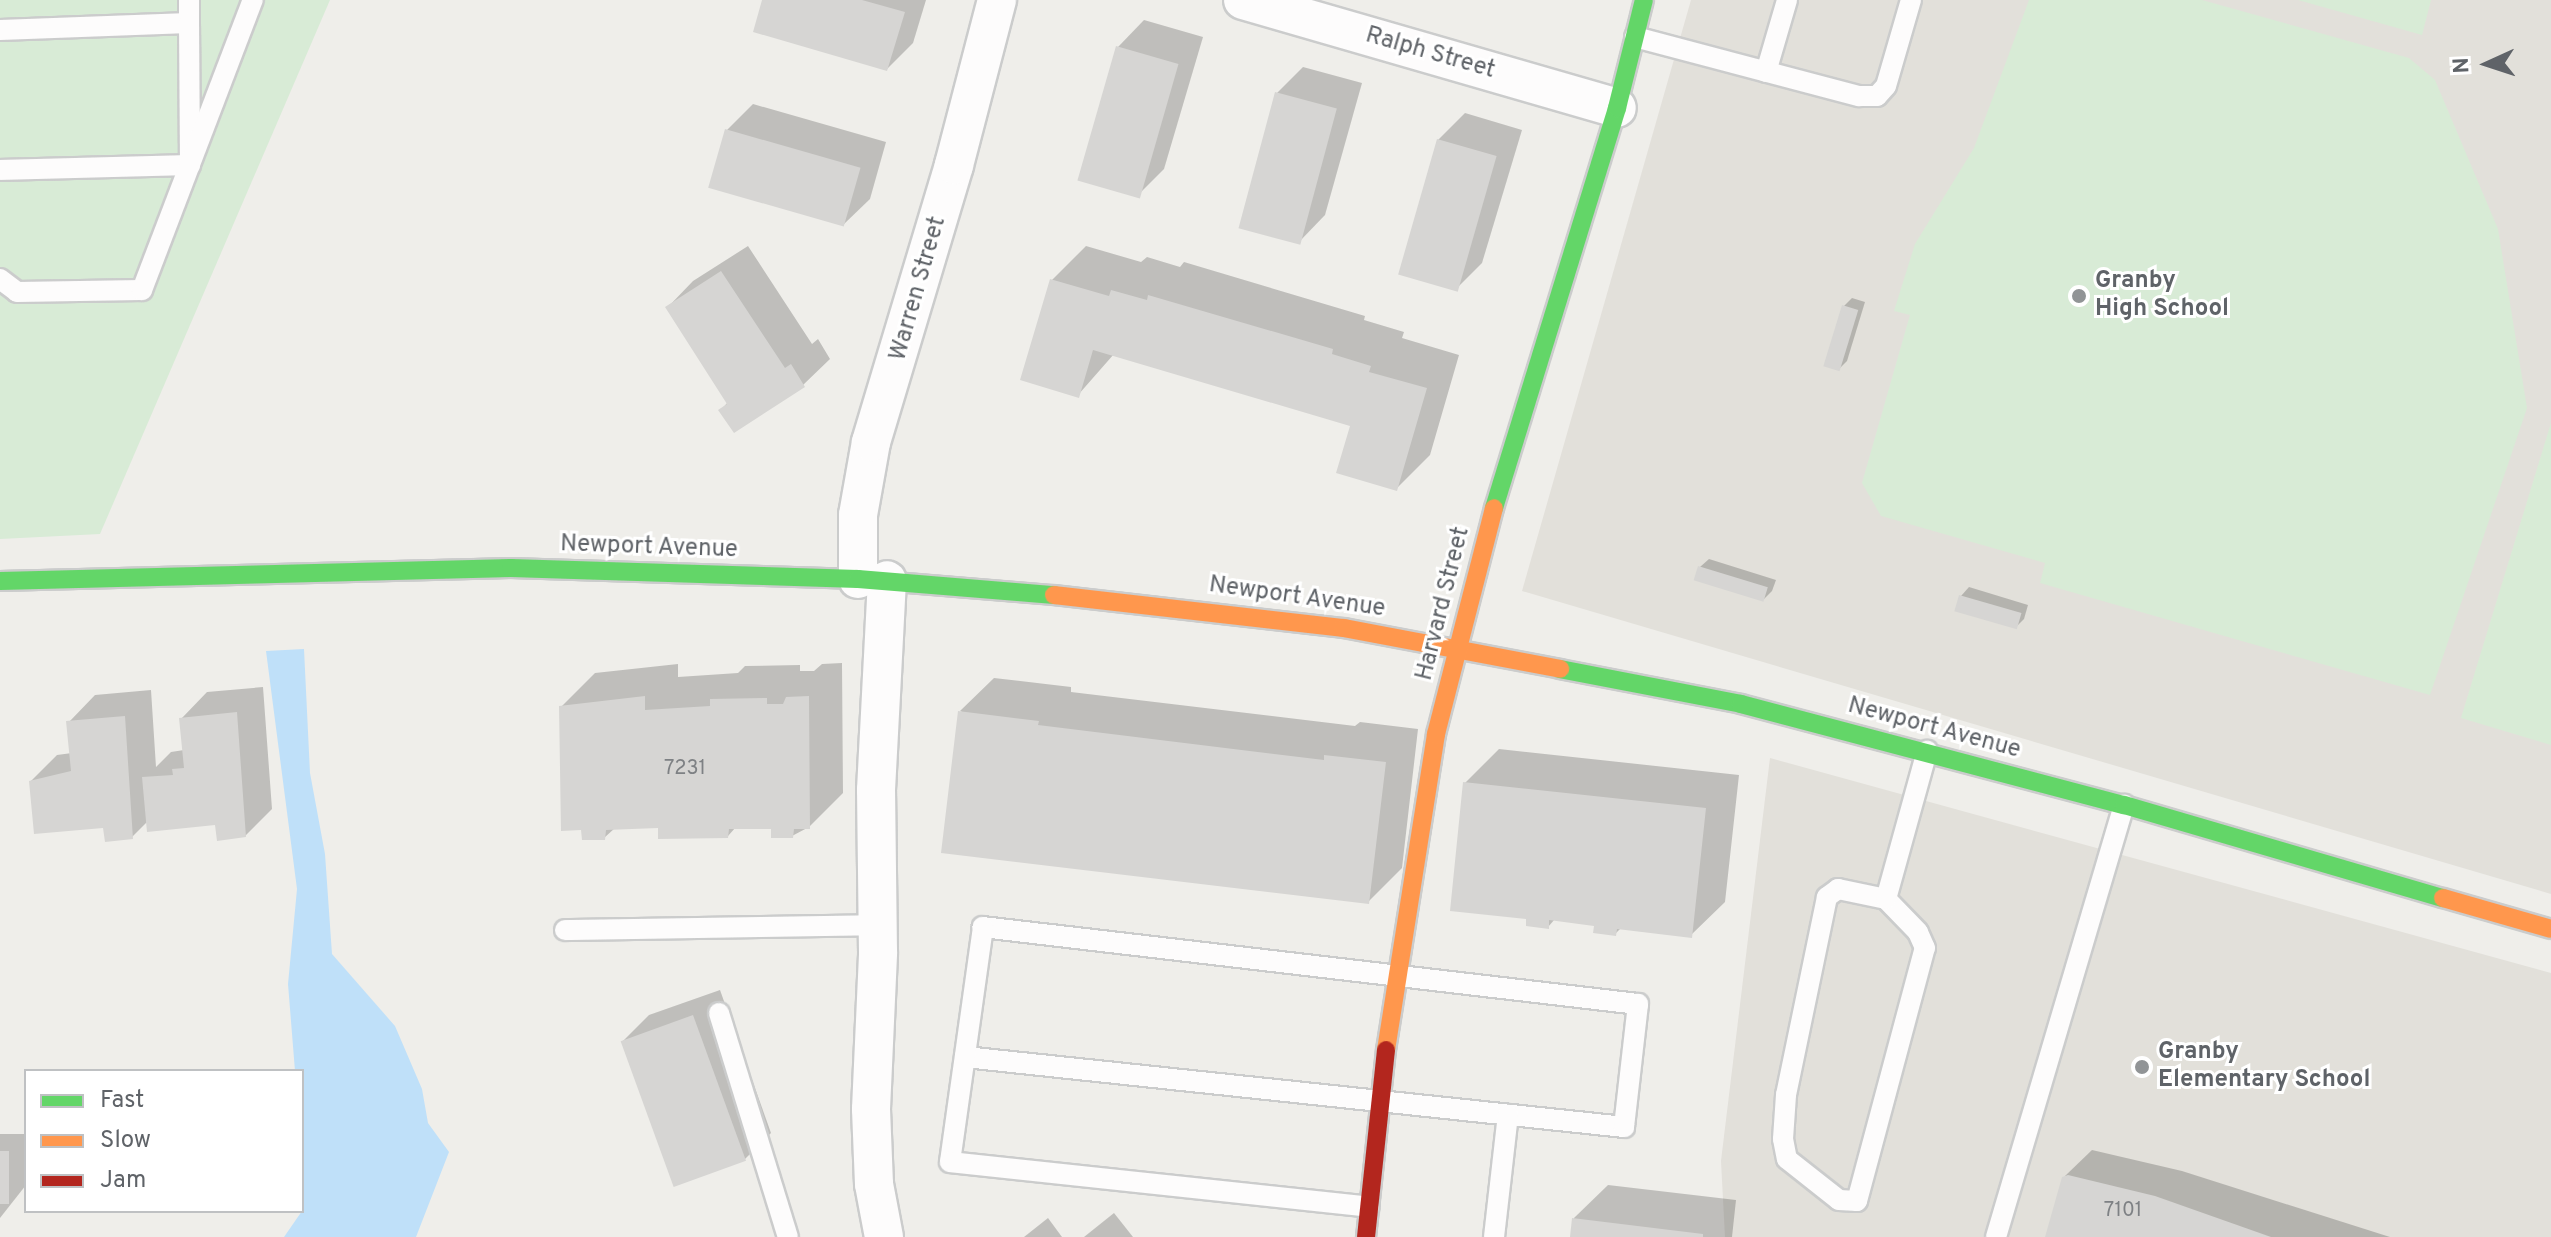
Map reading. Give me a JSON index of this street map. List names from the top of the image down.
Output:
{
  "streets": {
    "street": [
      "Ralph Street",
      "Warren Street",
      "Newport Avenue",
      "Harvard Street"
    ]
  },
  "crossings": [
    ["Ralph Street", "Harvard Street"],
    ["Warren Street", "Newport Avenue"],
    ["Newport Avenue", "Harvard Street"]
  ],
  "places": ["Granby High School", "Granby Elementary School"],
  "house_numbers": ["7231", "7101"],
  "legend": ["Fast", "Slow", "Jam"],
  "north": "left"
}
